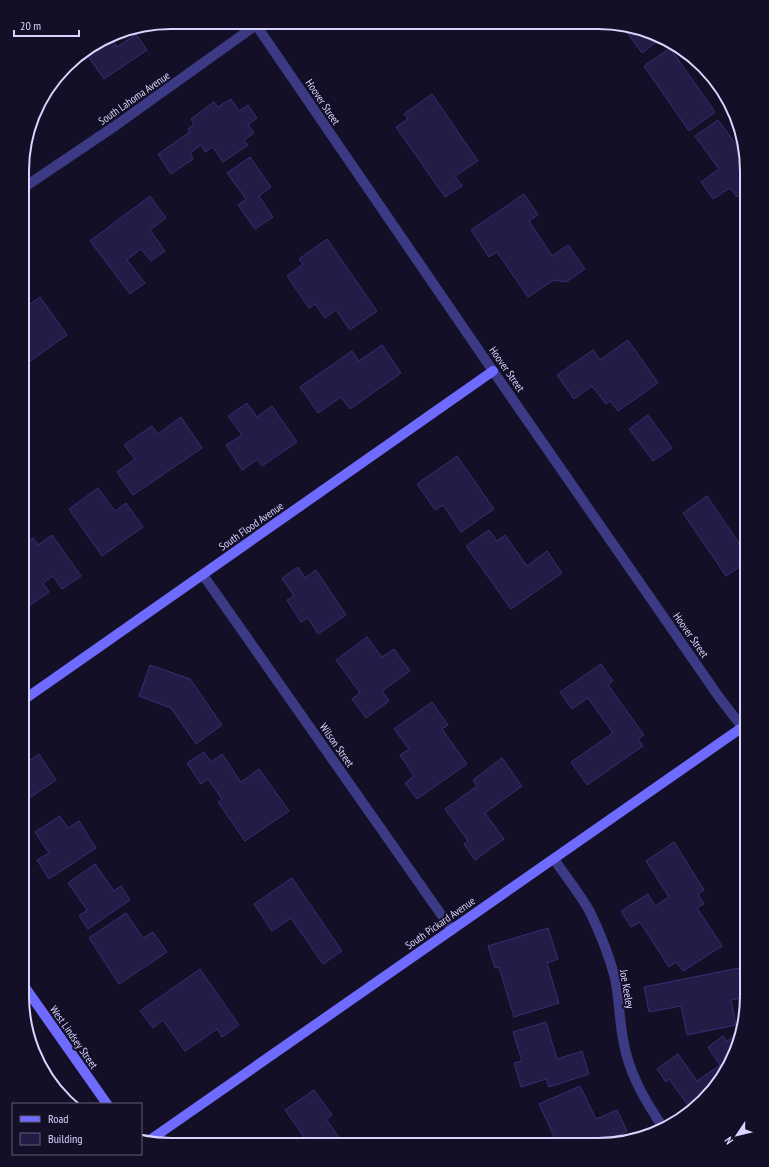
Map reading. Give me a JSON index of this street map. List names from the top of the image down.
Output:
{
  "streets": {
    "street": [
      "South Lahoma Avenue",
      "Hoover Street",
      "South Flood Avenue",
      "Wilson Street",
      "South Pickard Avenue",
      "Joe Keeley",
      "West Lindsey Street"
    ]
  },
  "crossings": [
    ["Hoover Street", "South Flood Avenue"],
    ["South Flood Avenue", "Wilson Street"],
    ["Wilson Street", "South Pickard Avenue"],
    ["South Pickard Avenue", "Joe Keeley"]
  ],
  "legend": ["Road", "Building"],
  "scale_bar": "20 m",
  "north": "bottom left"
}
